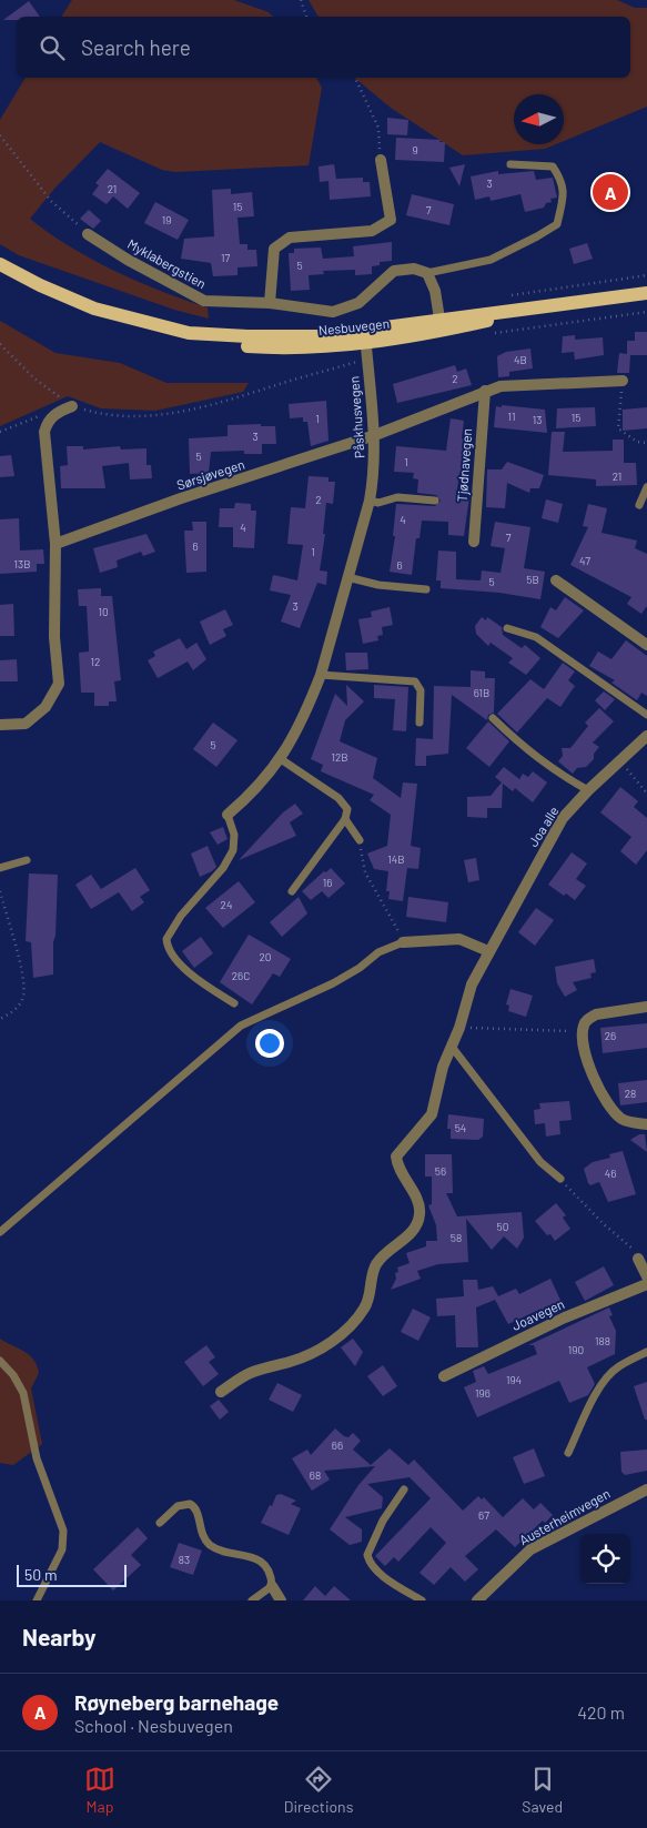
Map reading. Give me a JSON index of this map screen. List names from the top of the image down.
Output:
{
  "streets": {
    "main road": ["Nesbuvegen"],
    "street": [
      "Myklabergstien",
      "Påskhusvegen",
      "Tjødnavegen",
      "Sørsjøvegen",
      "Joa alle",
      "Joavegen",
      "Austerheimvegen"
    ]
  },
  "crossings": [
    ["Nesbuvegen", "Påskhusvegen"],
    ["Påskhusvegen", "Sørsjøvegen"]
  ],
  "house_numbers": [
    "9",
    "3",
    "21",
    "15",
    "7",
    "19",
    "17",
    "5",
    "4B",
    "2",
    "11",
    "15",
    "1",
    "13",
    "3",
    "5",
    "1",
    "21",
    "2",
    "4",
    "4",
    "7",
    "6",
    "1",
    "47",
    "13B",
    "6",
    "5B",
    "5",
    "3",
    "10",
    "12",
    "61B",
    "5",
    "12B",
    "14B",
    "16",
    "24",
    "20",
    "26C",
    "26",
    "28",
    "54",
    "56",
    "46",
    "50",
    "58",
    "188",
    "190",
    "194",
    "196",
    "66",
    "68",
    "67",
    "83"
  ],
  "scale_bar": "50 m",
  "north": "left",
  "page": {
    "search": "Search here",
    "pins": "A",
    "scale": "50 m",
    "heading": "Nearby",
    "list": [
      {
        "mark": "A",
        "name": "Røyneberg barnehage",
        "note": "School · Nesbuvegen",
        "value": "420 m"
      }
    ],
    "nav": ["Map", "Directions", "Saved"]
  }
}
